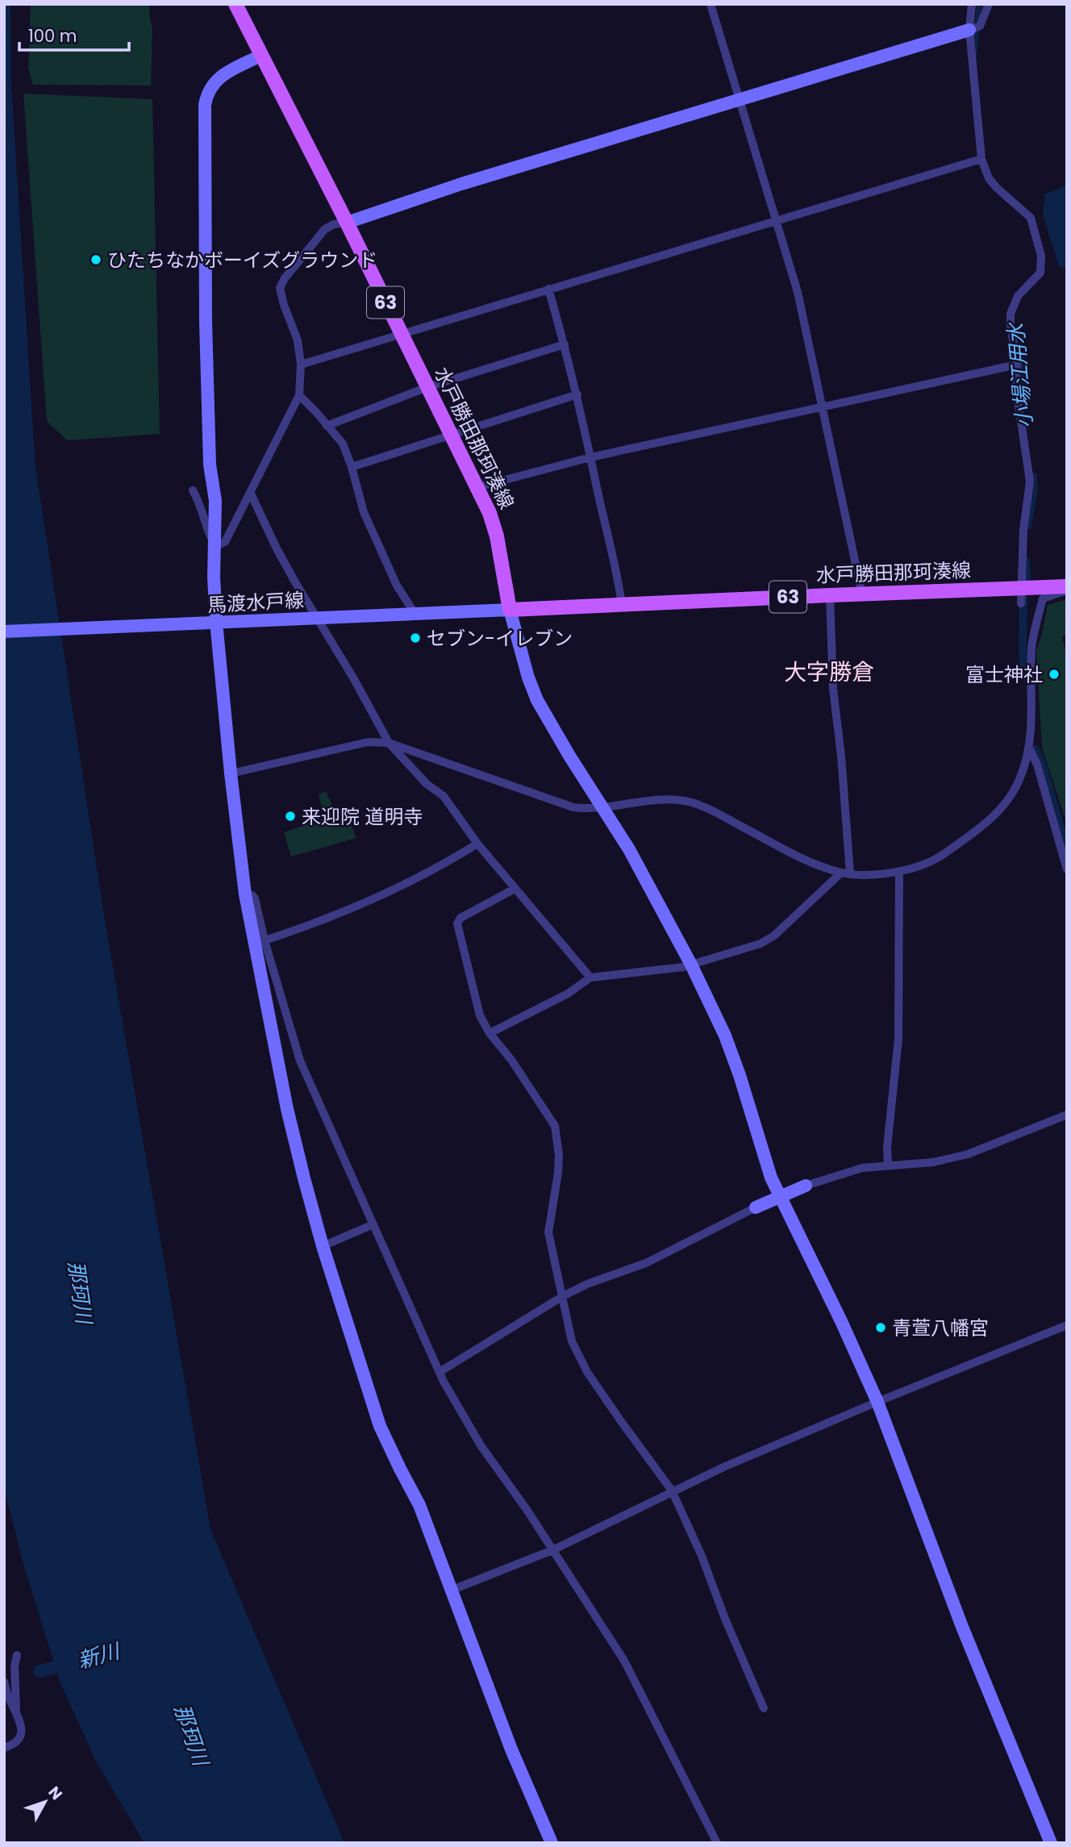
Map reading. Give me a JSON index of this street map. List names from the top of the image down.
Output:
{
  "streets": {
    "main road": ["63", "水戸勝田那珂湊線"],
    "street": ["馬渡水戸線"]
  },
  "crossings": [
    ["水戸勝田那珂湊線", "馬渡水戸線"]
  ],
  "districts": ["大字勝倉"],
  "water": ["小場江用水", "那珂川", "新川"],
  "places": [
    "ひたちなかボーイズグラウンド",
    "セブン-イレブン",
    "富士神社",
    "来迎院 道明寺",
    "青萱八幡宮"
  ],
  "scale_bar": "100 m",
  "north": "top right"
}
